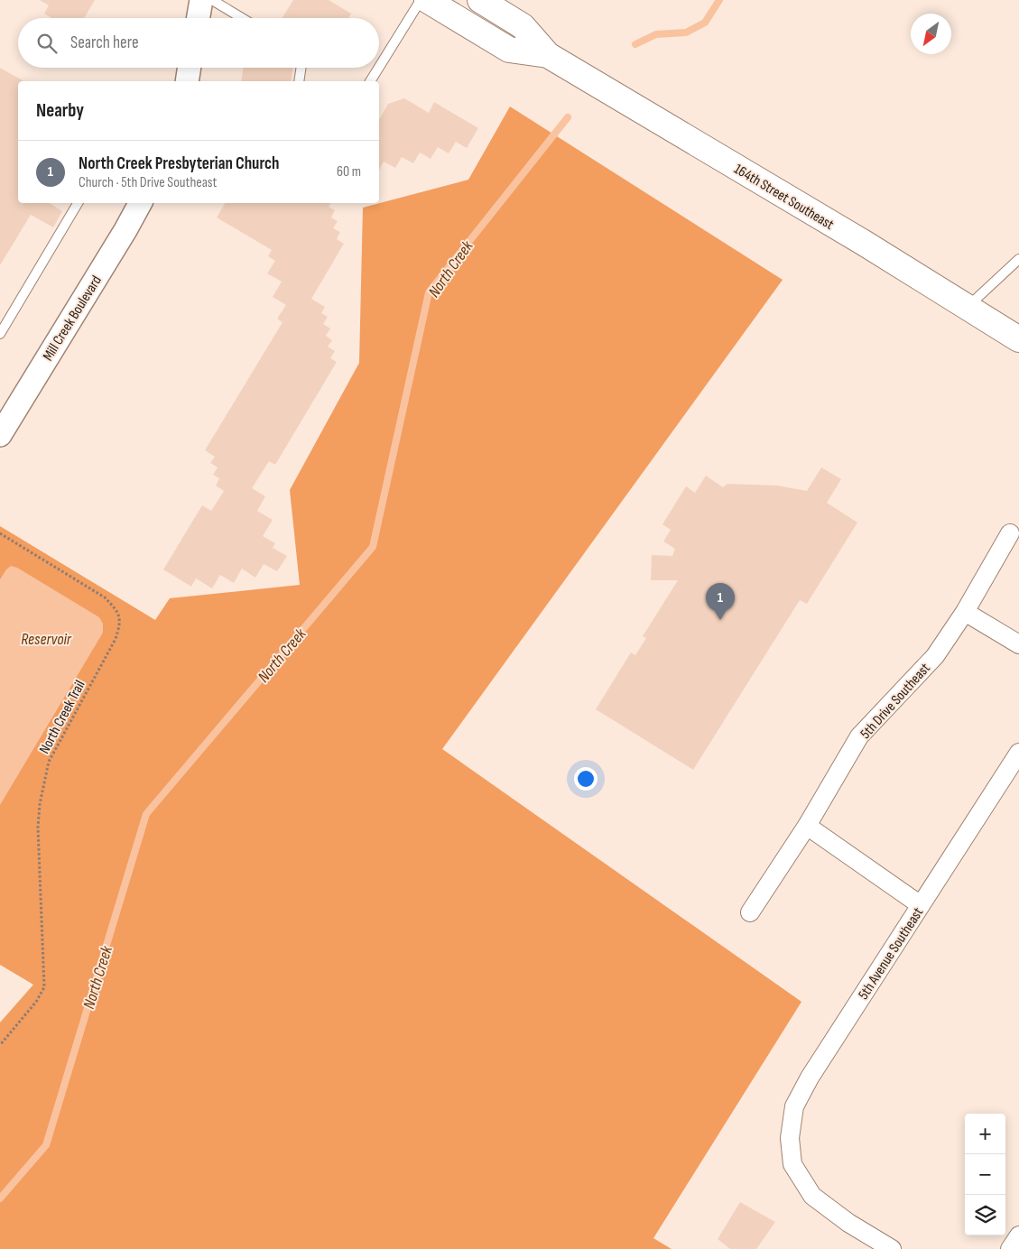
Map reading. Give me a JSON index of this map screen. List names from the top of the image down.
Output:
{
  "streets": {
    "main road": ["164th Street Southeast"],
    "street": ["Mill Creek Boulevard", "5th Drive Southeast", "5th Avenue Southeast"],
    "path": ["North Creek Trail"]
  },
  "water": ["North Creek", "Reservoir"],
  "north": "bottom left",
  "page": {
    "search": "Search here",
    "heading": "Nearby",
    "list": [
      {
        "mark": "1",
        "name": "North Creek Presbyterian Church",
        "note": "Church · 5th Drive Southeast",
        "value": "60 m"
      }
    ],
    "pins": "1",
    "map_buttons": ["+", "−"]
  }
}
